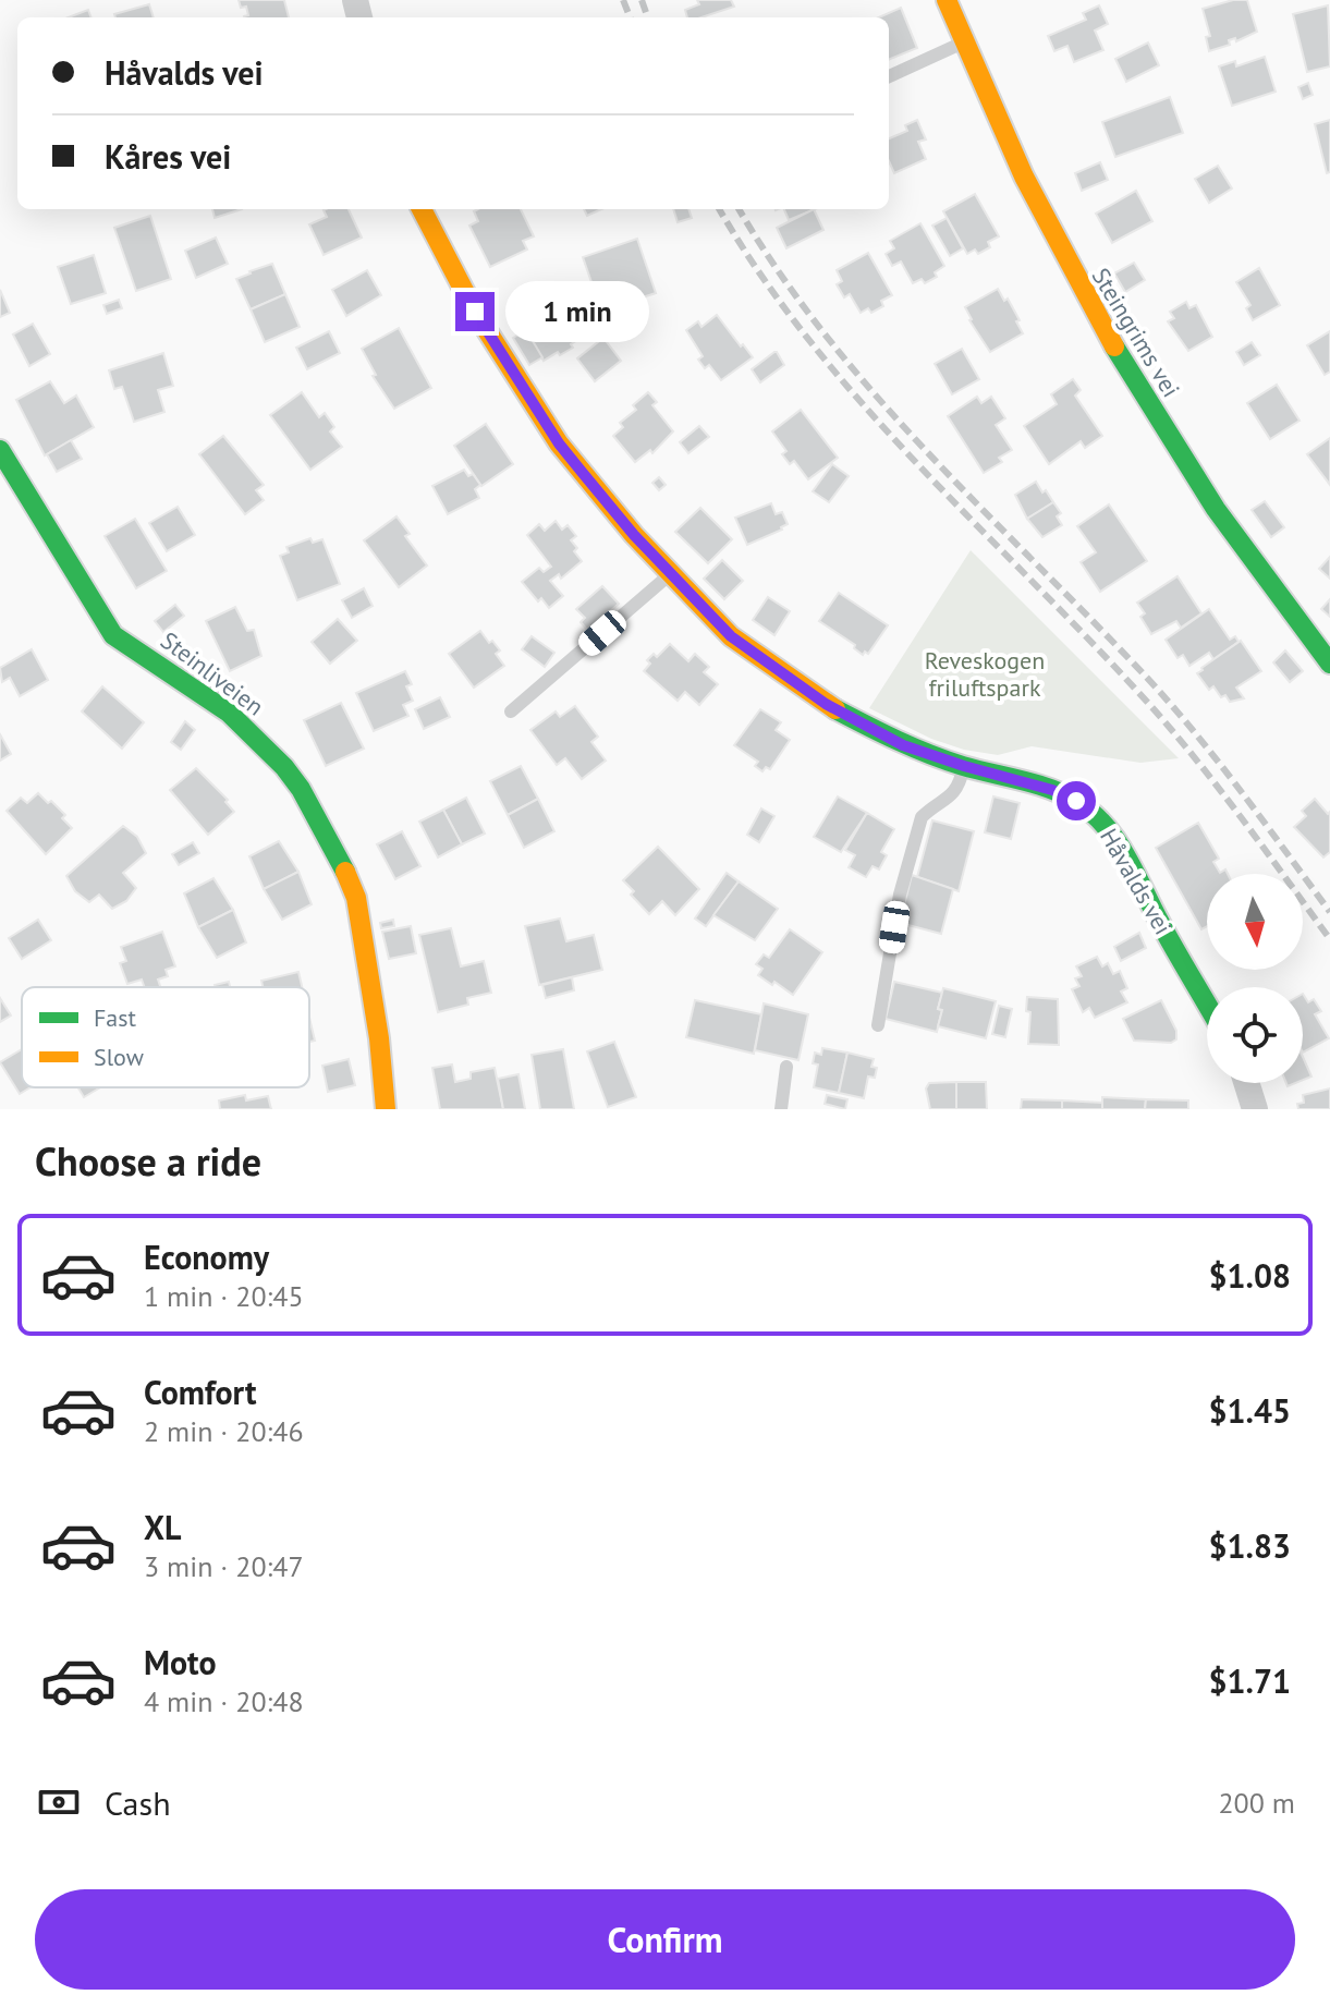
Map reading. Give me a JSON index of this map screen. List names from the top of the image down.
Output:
{
  "streets": {
    "street": ["Steingrims vei", "Steinliveien", "Håvalds vei"]
  },
  "parks": ["Reveskogen friluftspark"],
  "legend": ["Fast", "Slow"],
  "north": "bottom",
  "page": {
    "banner": ["Håvalds vei", "Kåres vei"],
    "bubble": "1 min",
    "heading": "Choose a ride",
    "list": [
      {
        "name": "Economy",
        "note": "1 min · 20:45",
        "value": "$1.08"
      },
      {
        "name": "Comfort",
        "note": "2 min · 20:46",
        "value": "$1.45"
      },
      {
        "name": "XL",
        "note": "3 min · 20:47",
        "value": "$1.83"
      },
      {
        "name": "Moto",
        "note": "4 min · 20:48",
        "value": "$1.71"
      }
    ],
    "pay": ["Cash", "200 m"],
    "buttons": "Confirm"
  }
}
